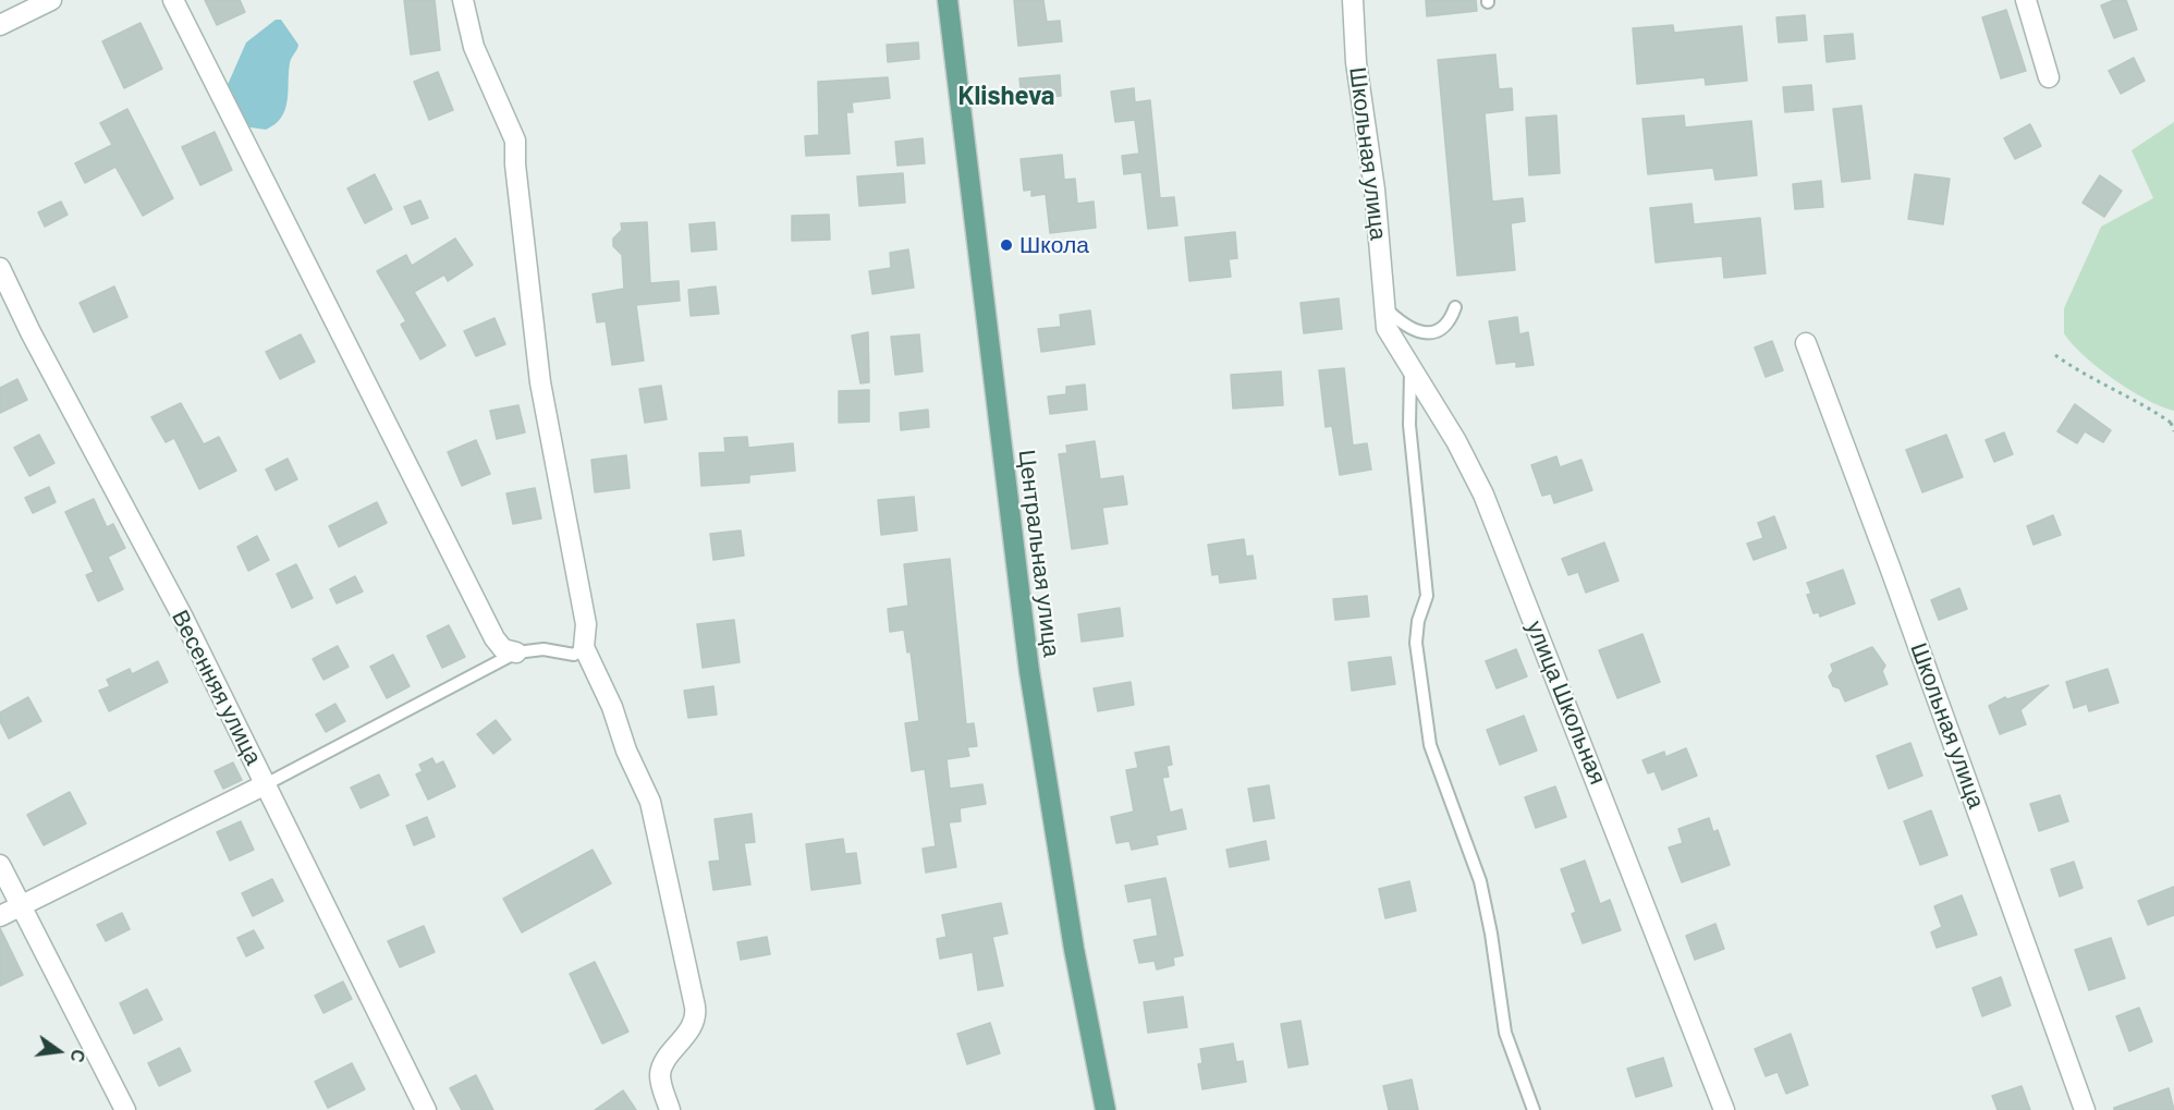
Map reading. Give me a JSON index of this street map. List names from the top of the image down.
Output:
{
  "streets": {
    "main road": ["Центральная улица"],
    "street": ["Школьная улица", "Весенняя улица", "улица Школьная"]
  },
  "crossings": [
    ["Школьная улица", "улица Школьная"]
  ],
  "districts": ["Klisheva"],
  "places": ["Школа"],
  "north": "right"
}
